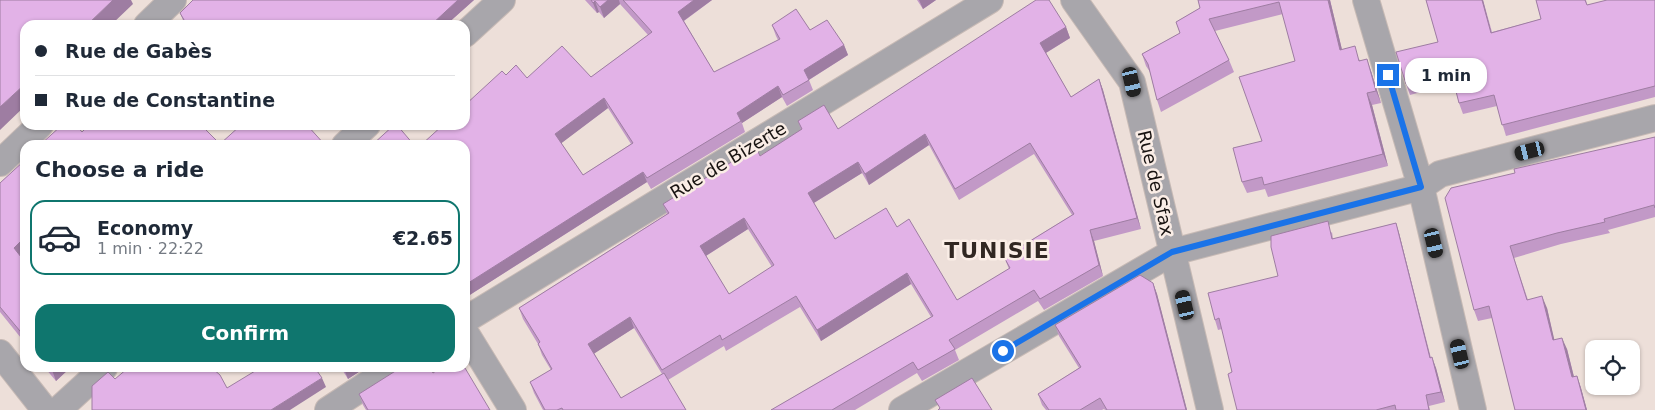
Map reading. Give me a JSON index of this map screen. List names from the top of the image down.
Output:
{
  "streets": {
    "street": ["Rue de Bizerte", "Rue de Sfax"]
  },
  "districts": ["TUNISIE"],
  "page": {
    "banner": ["Rue de Gabès", "Rue de Constantine"],
    "bubble": "1 min",
    "heading": "Choose a ride",
    "list": [
      {
        "name": "Economy",
        "note": "1 min · 22:22",
        "value": "€2.65"
      }
    ],
    "buttons": "Confirm"
  }
}
